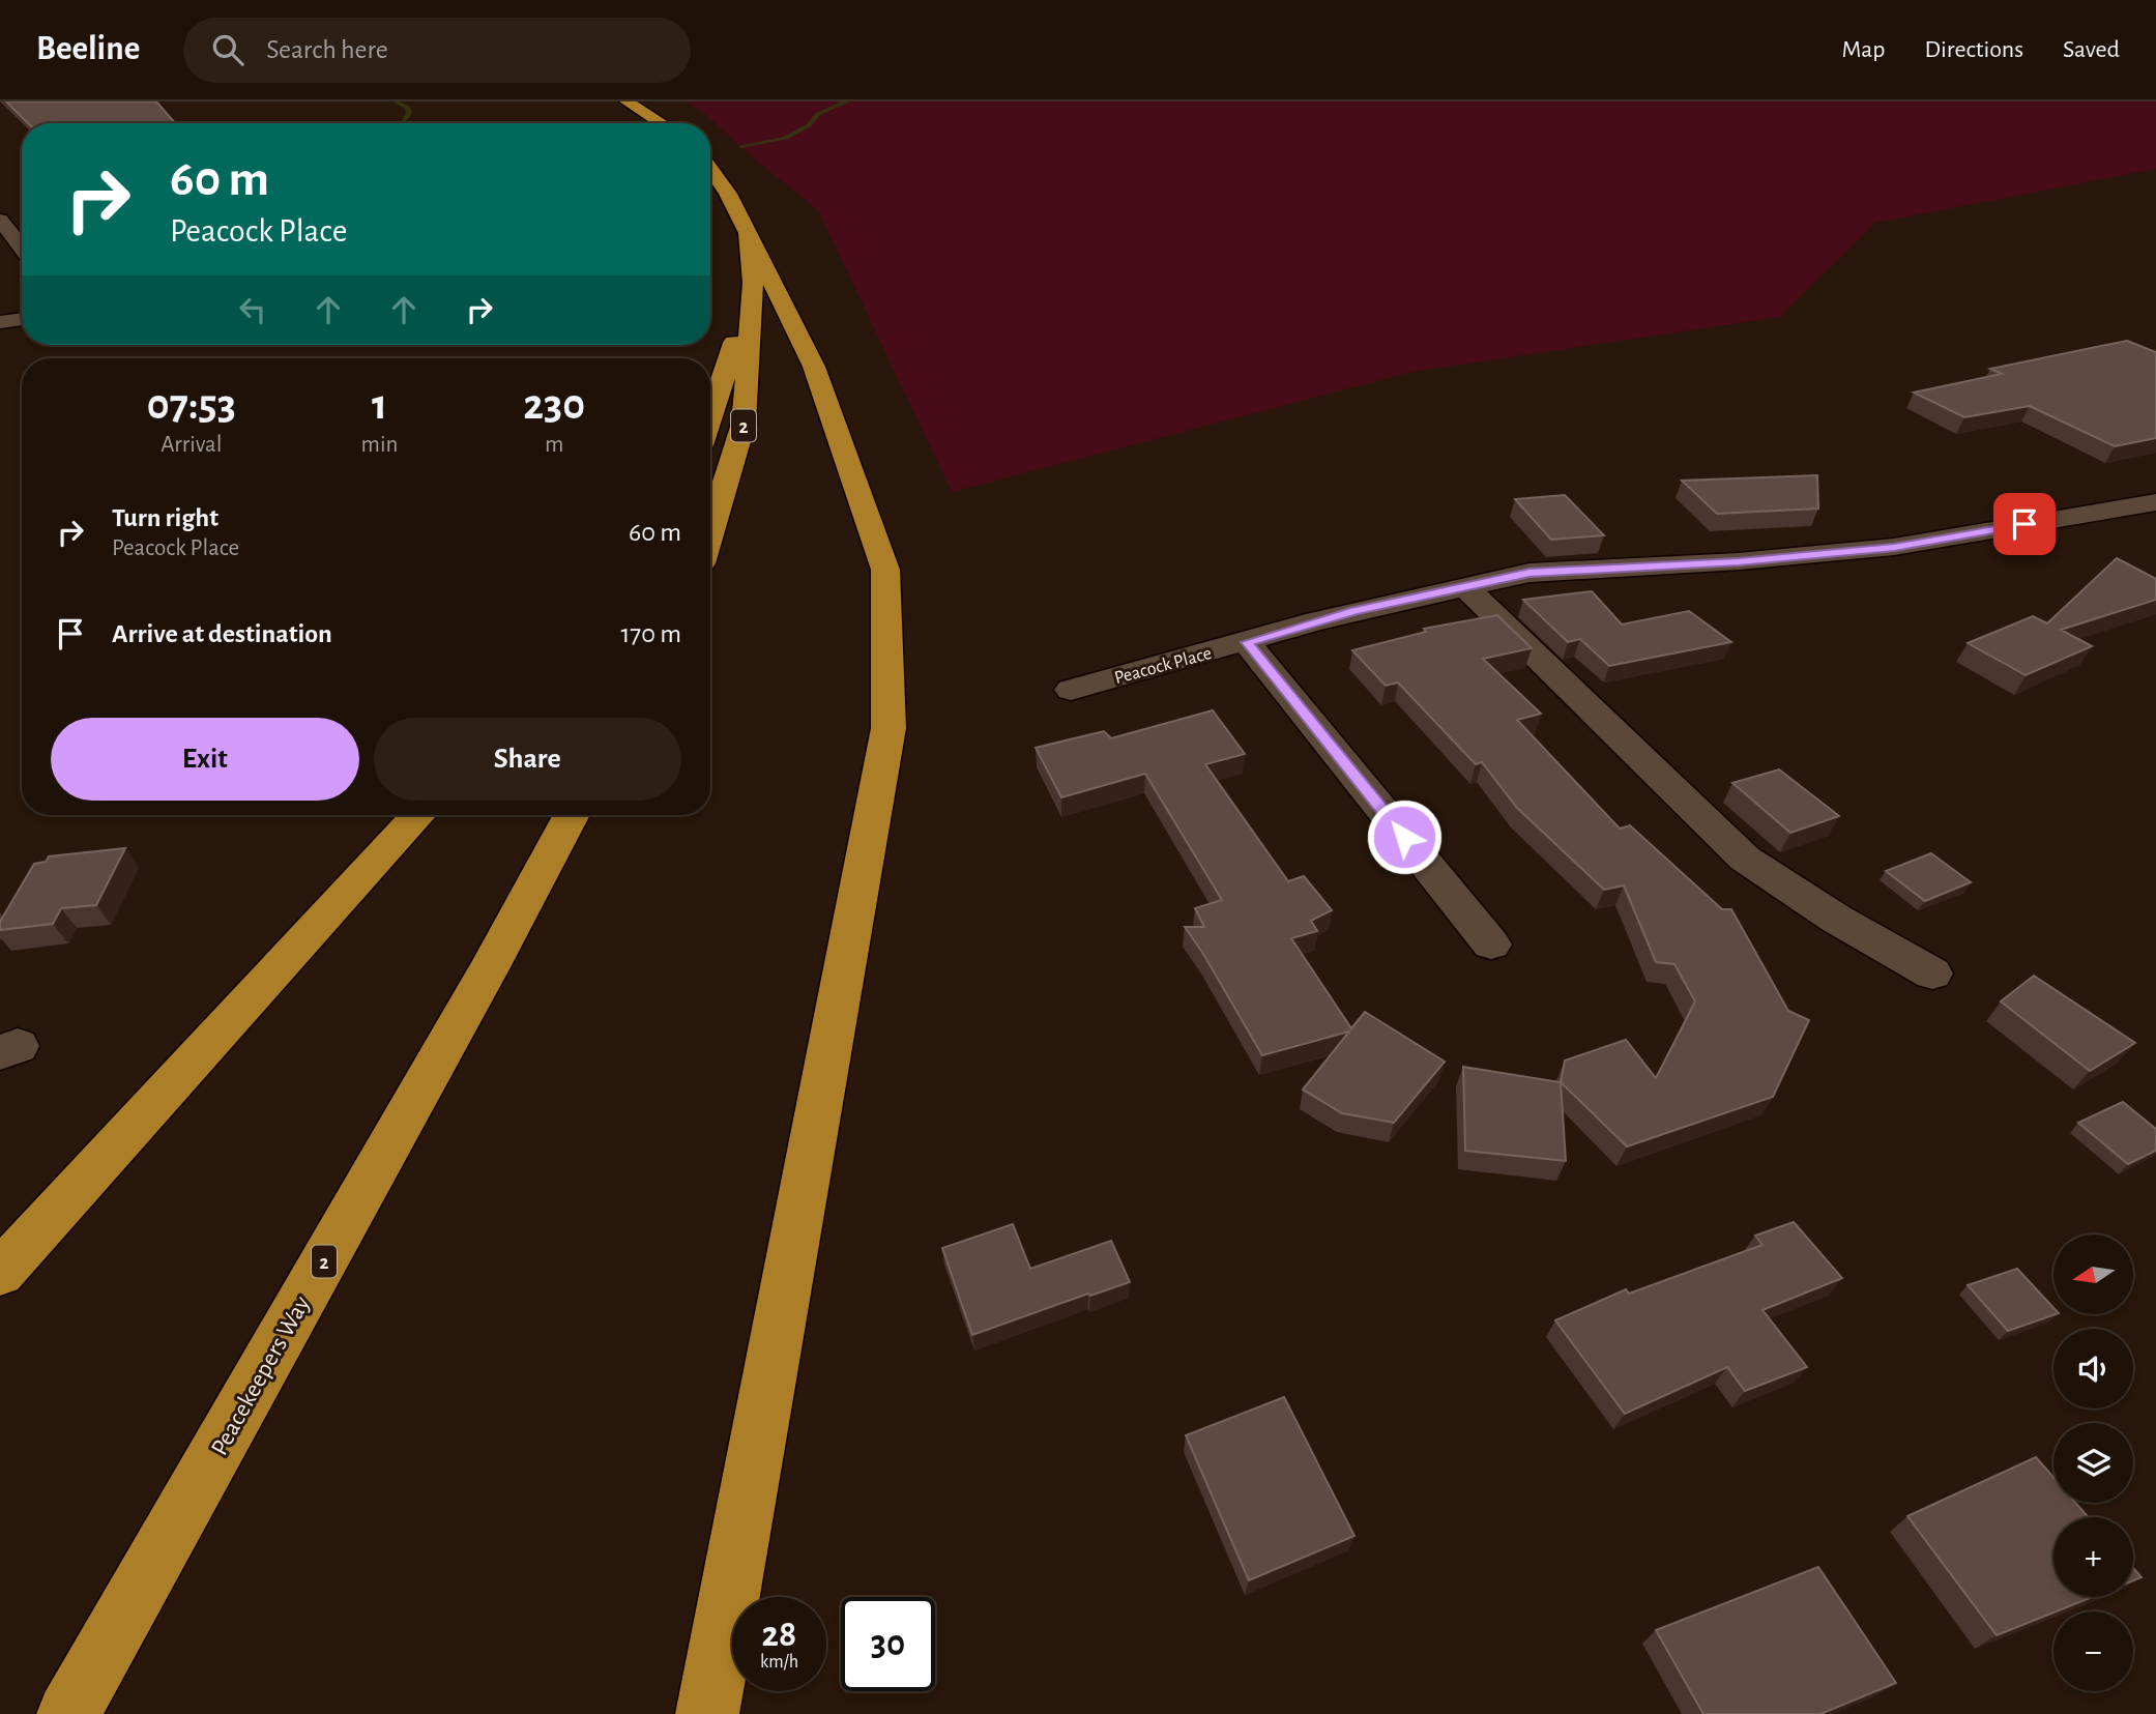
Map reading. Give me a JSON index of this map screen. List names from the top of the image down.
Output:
{
  "streets": {
    "highway": ["2", "Peacekeepers Way"],
    "street": ["Peacock Place"]
  },
  "north": "left",
  "page": {
    "header": "Beeline",
    "search": "Search here",
    "nav": ["Map", "Directions", "Saved"],
    "turn": ["60 m", "Peacock Place"],
    "eta": [
      "07:53",
      "Arrival",
      "1",
      "min",
      "230",
      "m"
    ],
    "list": [
      {
        "name": "Turn right",
        "note": "Peacock Place",
        "value": "60 m"
      },
      {
        "name": "Arrive at destination",
        "value": "170 m"
      }
    ],
    "buttons": ["Exit", "Share"],
    "map_buttons": ["+", "−"],
    "speed": "28 km/h",
    "limit": "30"
  }
}
